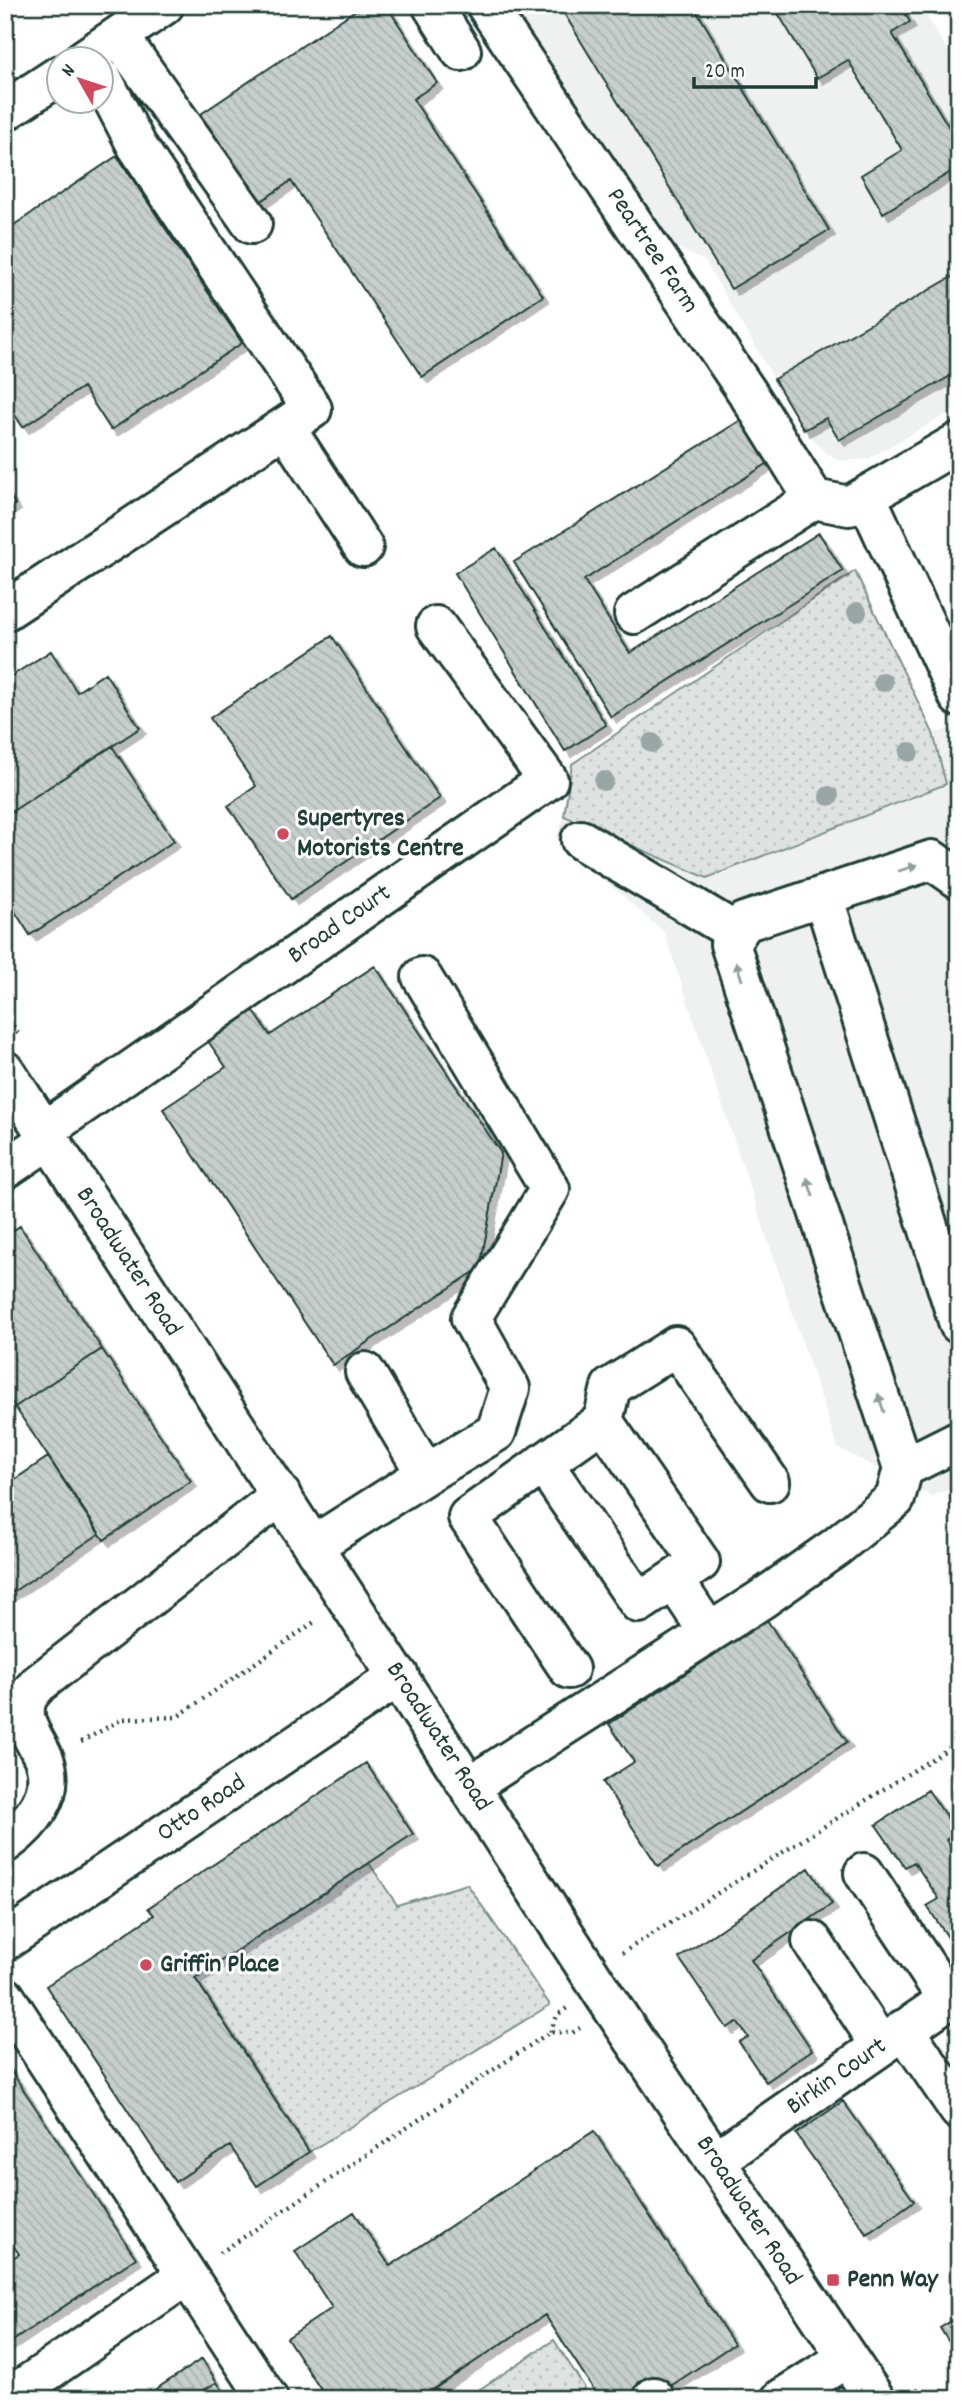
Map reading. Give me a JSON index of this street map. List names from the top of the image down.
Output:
{
  "streets": {
    "street": [
      "Peartree Farm",
      "Broad Court",
      "Broadwater Road",
      "Otto Road",
      "Birkin Court"
    ]
  },
  "crossings": [
    ["Broad Court", "Broadwater Road"],
    ["Broadwater Road", "Otto Road"],
    ["Broadwater Road", "Birkin Court"]
  ],
  "places": {
    "other": ["Supertyres Motorists Centre", "Griffin Place"],
    "transit": ["Penn Way"]
  },
  "scale_bar": "20 m",
  "north": "top left"
}
